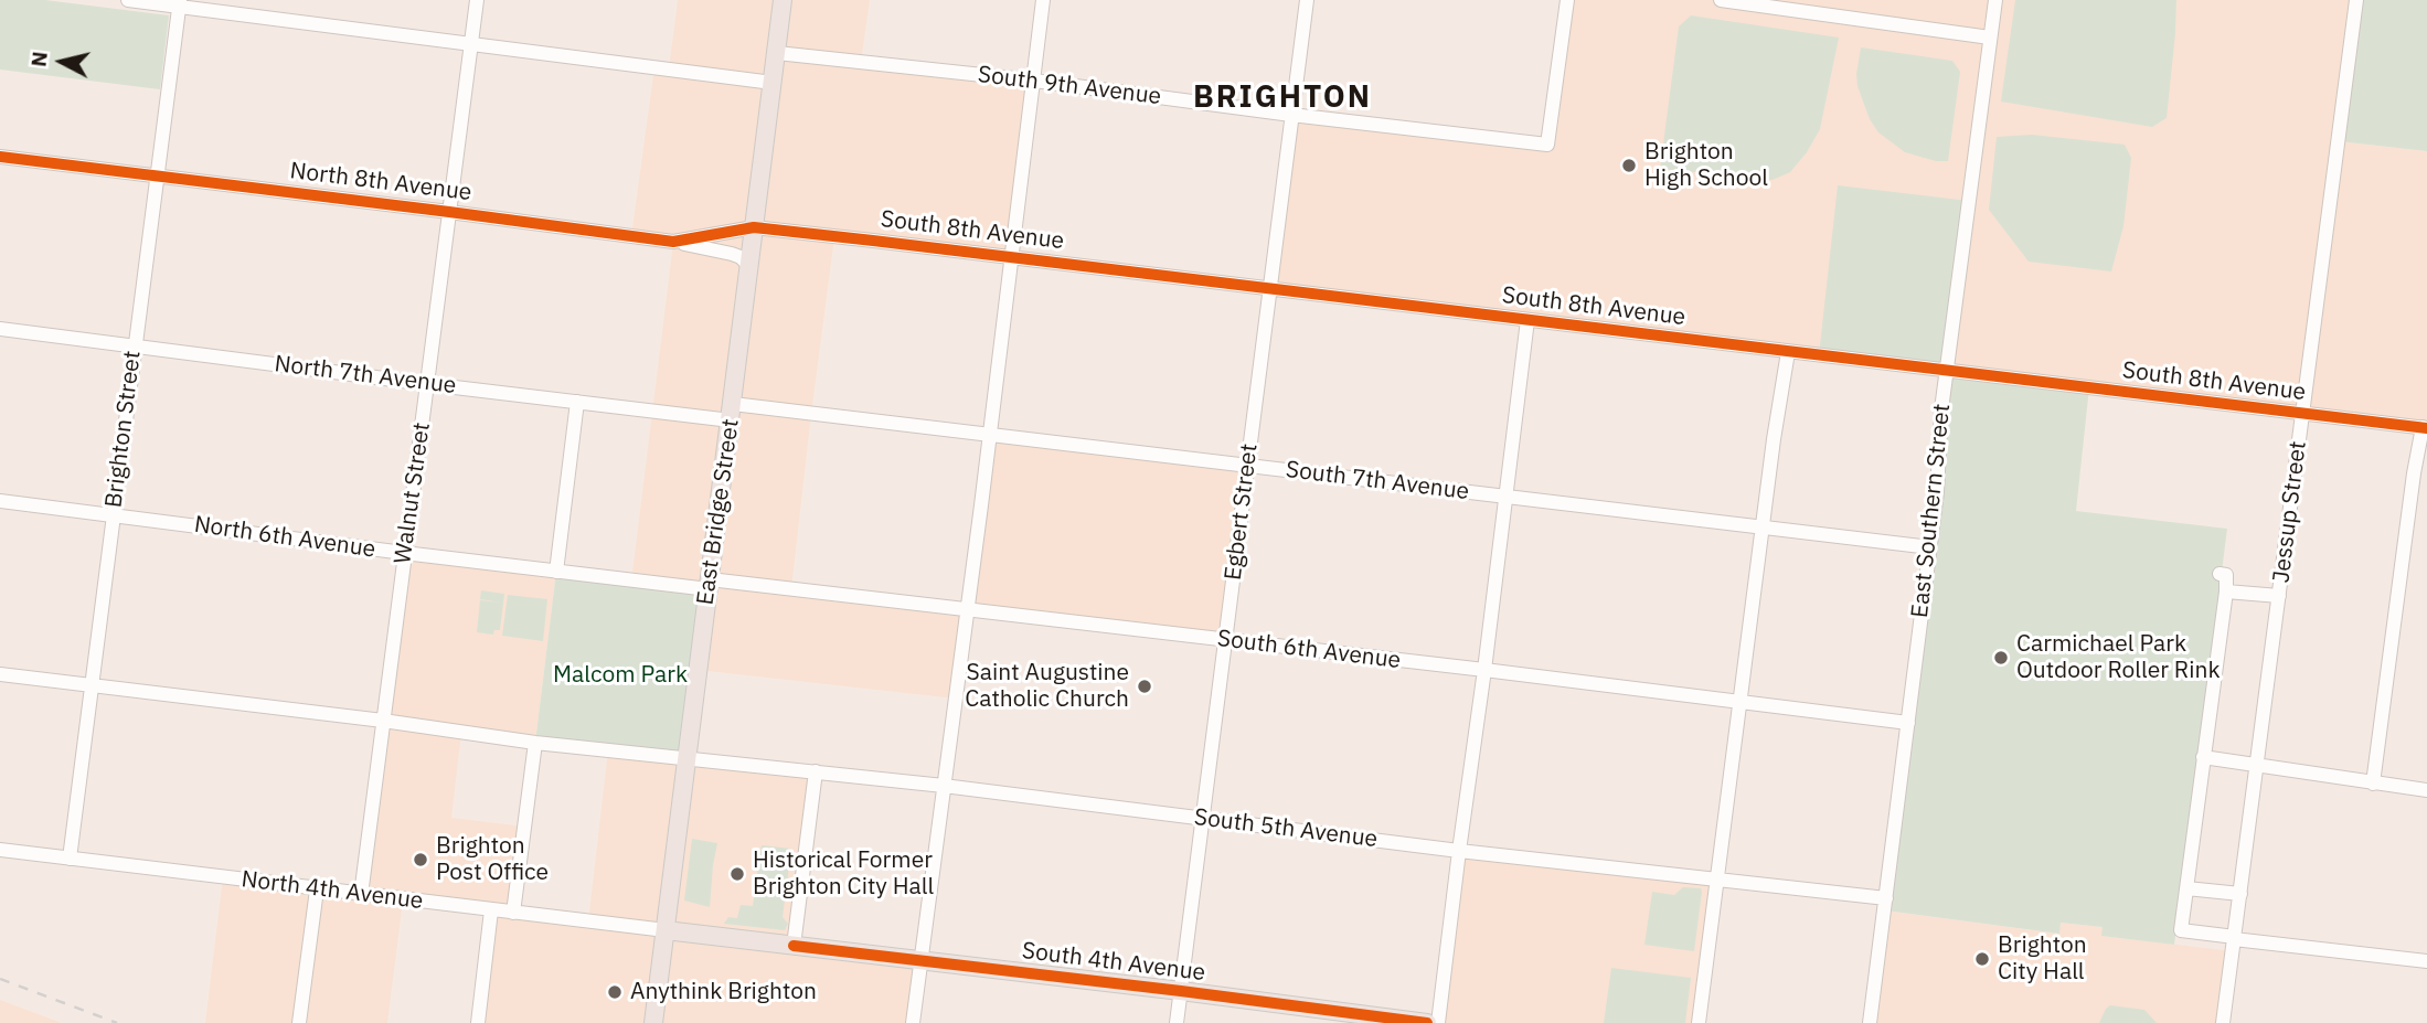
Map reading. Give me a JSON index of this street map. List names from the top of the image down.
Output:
{
  "streets": {
    "main road": ["East Bridge Street", "South 4th Avenue"],
    "street": [
      "South 9th Avenue",
      "North 8th Avenue",
      "South 8th Avenue",
      "North 7th Avenue",
      "Brighton Street",
      "South 7th Avenue",
      "Walnut Street",
      "East Southern Street",
      "Egbert Street",
      "Jessup Street",
      "North 6th Avenue",
      "South 6th Avenue",
      "South 5th Avenue",
      "North 4th Avenue"
    ]
  },
  "crossings": [
    ["South 9th Avenue", "East Bridge Street"],
    ["South 9th Avenue", "Egbert Street"],
    ["North 8th Avenue", "South 8th Avenue"],
    ["North 8th Avenue", "Brighton Street"],
    ["North 8th Avenue", "Walnut Street"],
    ["North 8th Avenue", "East Bridge Street"],
    ["South 8th Avenue", "East Southern Street"],
    ["South 8th Avenue", "East Bridge Street"],
    ["South 8th Avenue", "Egbert Street"],
    ["South 8th Avenue", "Jessup Street"],
    ["North 7th Avenue", "Brighton Street"],
    ["North 7th Avenue", "South 7th Avenue"],
    ["North 7th Avenue", "Walnut Street"],
    ["North 7th Avenue", "East Bridge Street"],
    ["Brighton Street", "North 6th Avenue"],
    ["Brighton Street", "South 5th Avenue"],
    ["Brighton Street", "North 4th Avenue"],
    ["South 7th Avenue", "East Southern Street"],
    ["South 7th Avenue", "East Bridge Street"],
    ["South 7th Avenue", "Egbert Street"],
    ["Walnut Street", "North 6th Avenue"],
    ["Walnut Street", "South 5th Avenue"],
    ["Walnut Street", "North 4th Avenue"],
    ["East Southern Street", "South 6th Avenue"],
    ["East Southern Street", "South 5th Avenue"],
    ["East Bridge Street", "North 6th Avenue"],
    ["East Bridge Street", "South 6th Avenue"],
    ["East Bridge Street", "South 5th Avenue"],
    ["East Bridge Street", "North 4th Avenue"],
    ["East Bridge Street", "South 4th Avenue"],
    ["Egbert Street", "South 6th Avenue"],
    ["Egbert Street", "South 5th Avenue"],
    ["Egbert Street", "South 4th Avenue"],
    ["North 6th Avenue", "South 6th Avenue"],
    ["North 4th Avenue", "South 4th Avenue"]
  ],
  "districts": ["BRIGHTON"],
  "parks": ["Malcom Park"],
  "places": [
    "Brighton High School",
    "Carmichael Park Outdoor Roller Rink",
    "Saint Augustine Catholic Church",
    "Brighton Post Office",
    "Historical Former Brighton City Hall",
    "Brighton City Hall",
    "Anythink Brighton"
  ],
  "north": "left"
}
